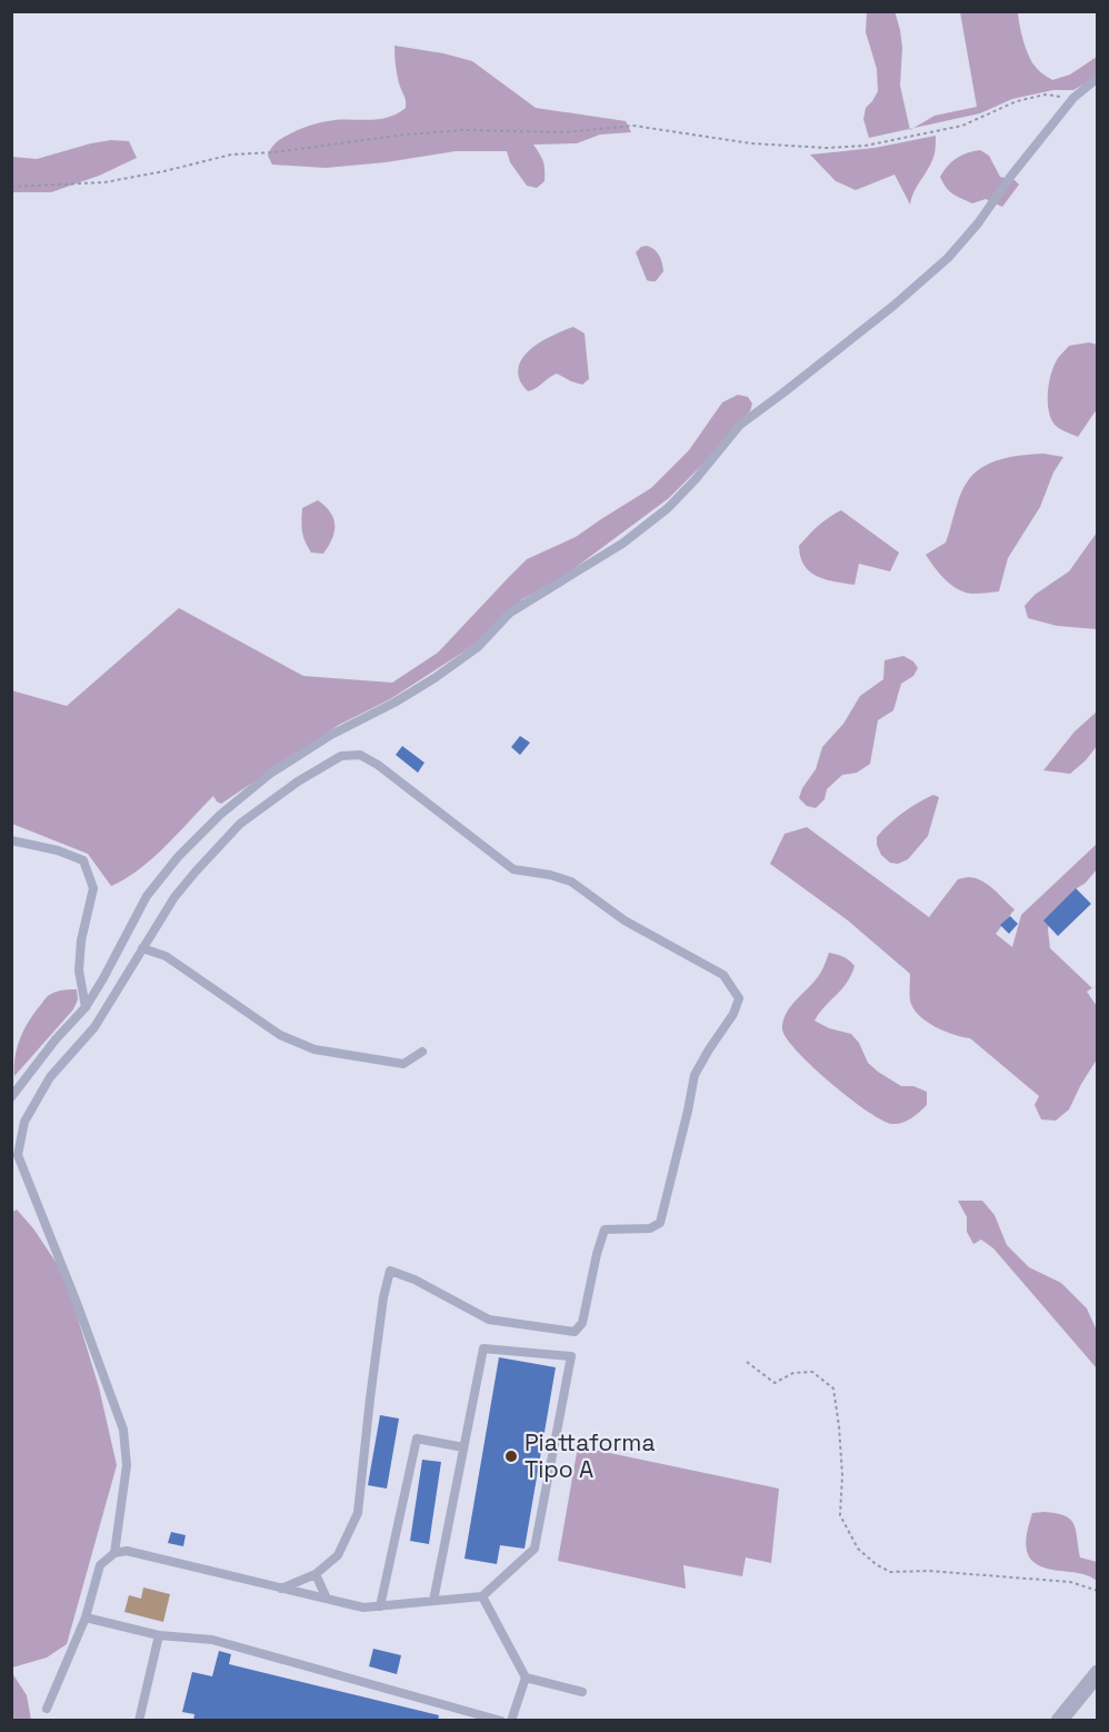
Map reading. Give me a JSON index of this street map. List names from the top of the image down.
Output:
{
  "places": ["Piattaforma Tipo A"]
}
